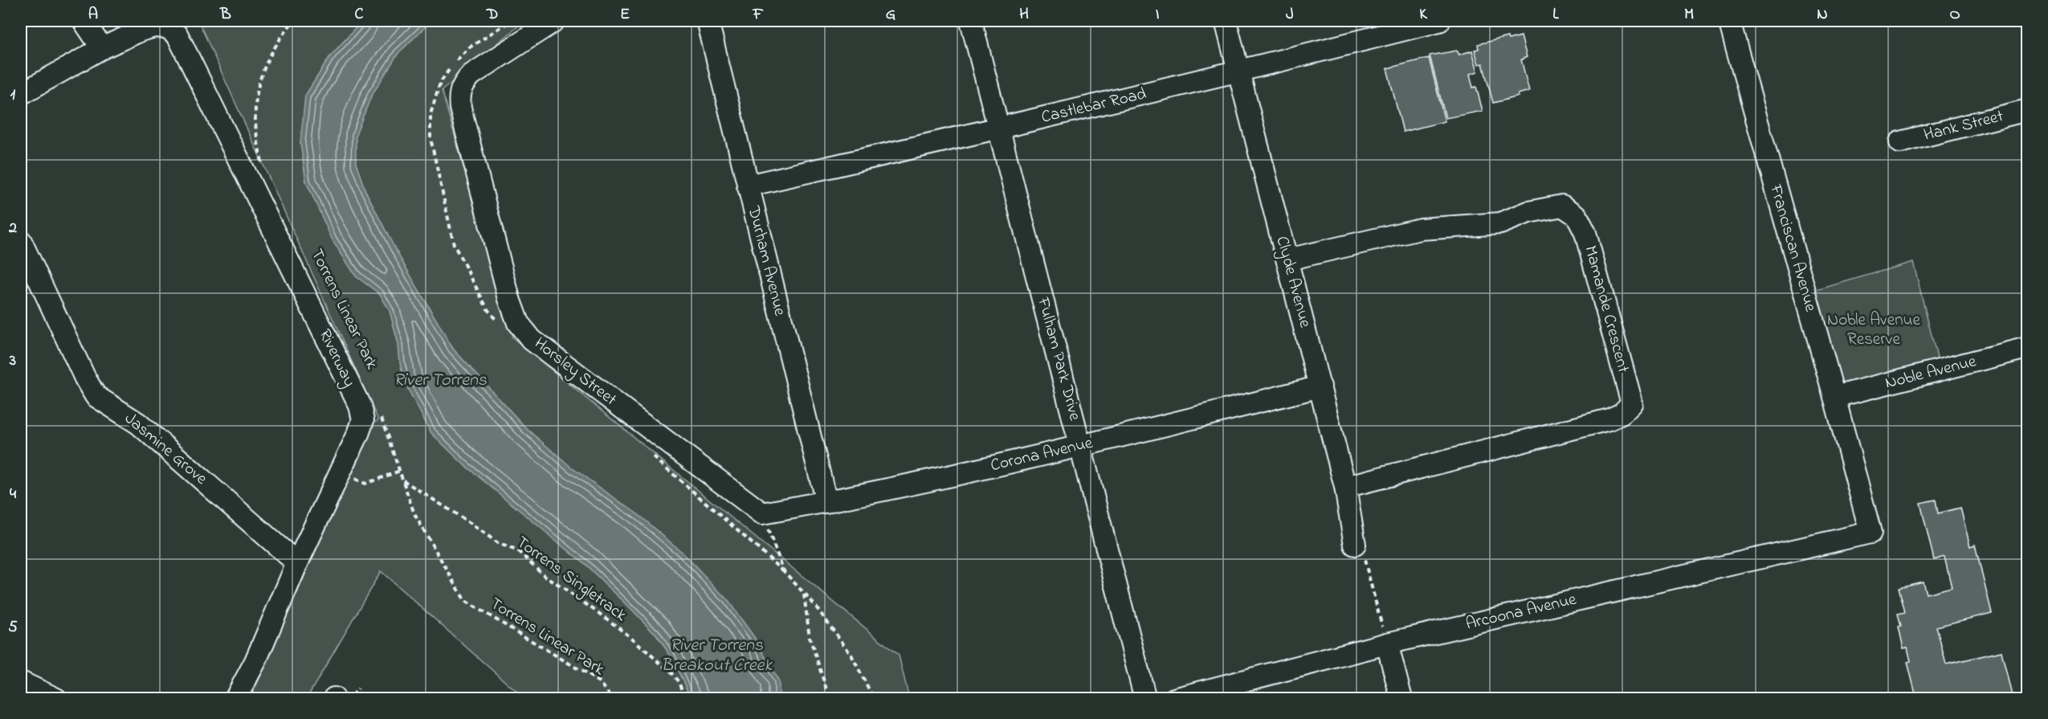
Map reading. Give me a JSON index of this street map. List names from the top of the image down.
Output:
{
  "streets": {
    "street": [
      "Castlebar Road",
      "Hank Street",
      "Franciscan Avenue",
      "Durham Avenue",
      "Clyde Avenue",
      "Mamande Crescent",
      "Riverway",
      "Fulham Park Drive",
      "Horsley Street",
      "Noble Avenue",
      "Jasmine Grove",
      "Corona Avenue",
      "Arcoona Avenue"
    ],
    "path": ["Torrens Linear Park", "Torrens Singletrack"]
  },
  "crossings": [
    ["Castlebar Road", "Durham Avenue"],
    ["Castlebar Road", "Clyde Avenue"],
    ["Castlebar Road", "Fulham Park Drive"],
    ["Franciscan Avenue", "Noble Avenue"],
    ["Franciscan Avenue", "Arcoona Avenue"],
    ["Durham Avenue", "Corona Avenue"],
    ["Clyde Avenue", "Mamande Crescent"],
    ["Clyde Avenue", "Corona Avenue"],
    ["Torrens Linear Park", "Torrens Singletrack"],
    ["Riverway", "Jasmine Grove"],
    ["Fulham Park Drive", "Corona Avenue"],
    ["Horsley Street", "Corona Avenue"]
  ],
  "water": ["River Torrens", "River Torrens Breakout Creek"],
  "parks": ["Noble Avenue Reserve"],
  "grid": {
    "columns": [
      "A",
      "B",
      "C",
      "D",
      "E",
      "F",
      "G",
      "H",
      "I",
      "J",
      "K",
      "L",
      "M",
      "N",
      "O"
    ],
    "rows": [
      "1",
      "2",
      "3",
      "4",
      "5"
    ]
  }
}
